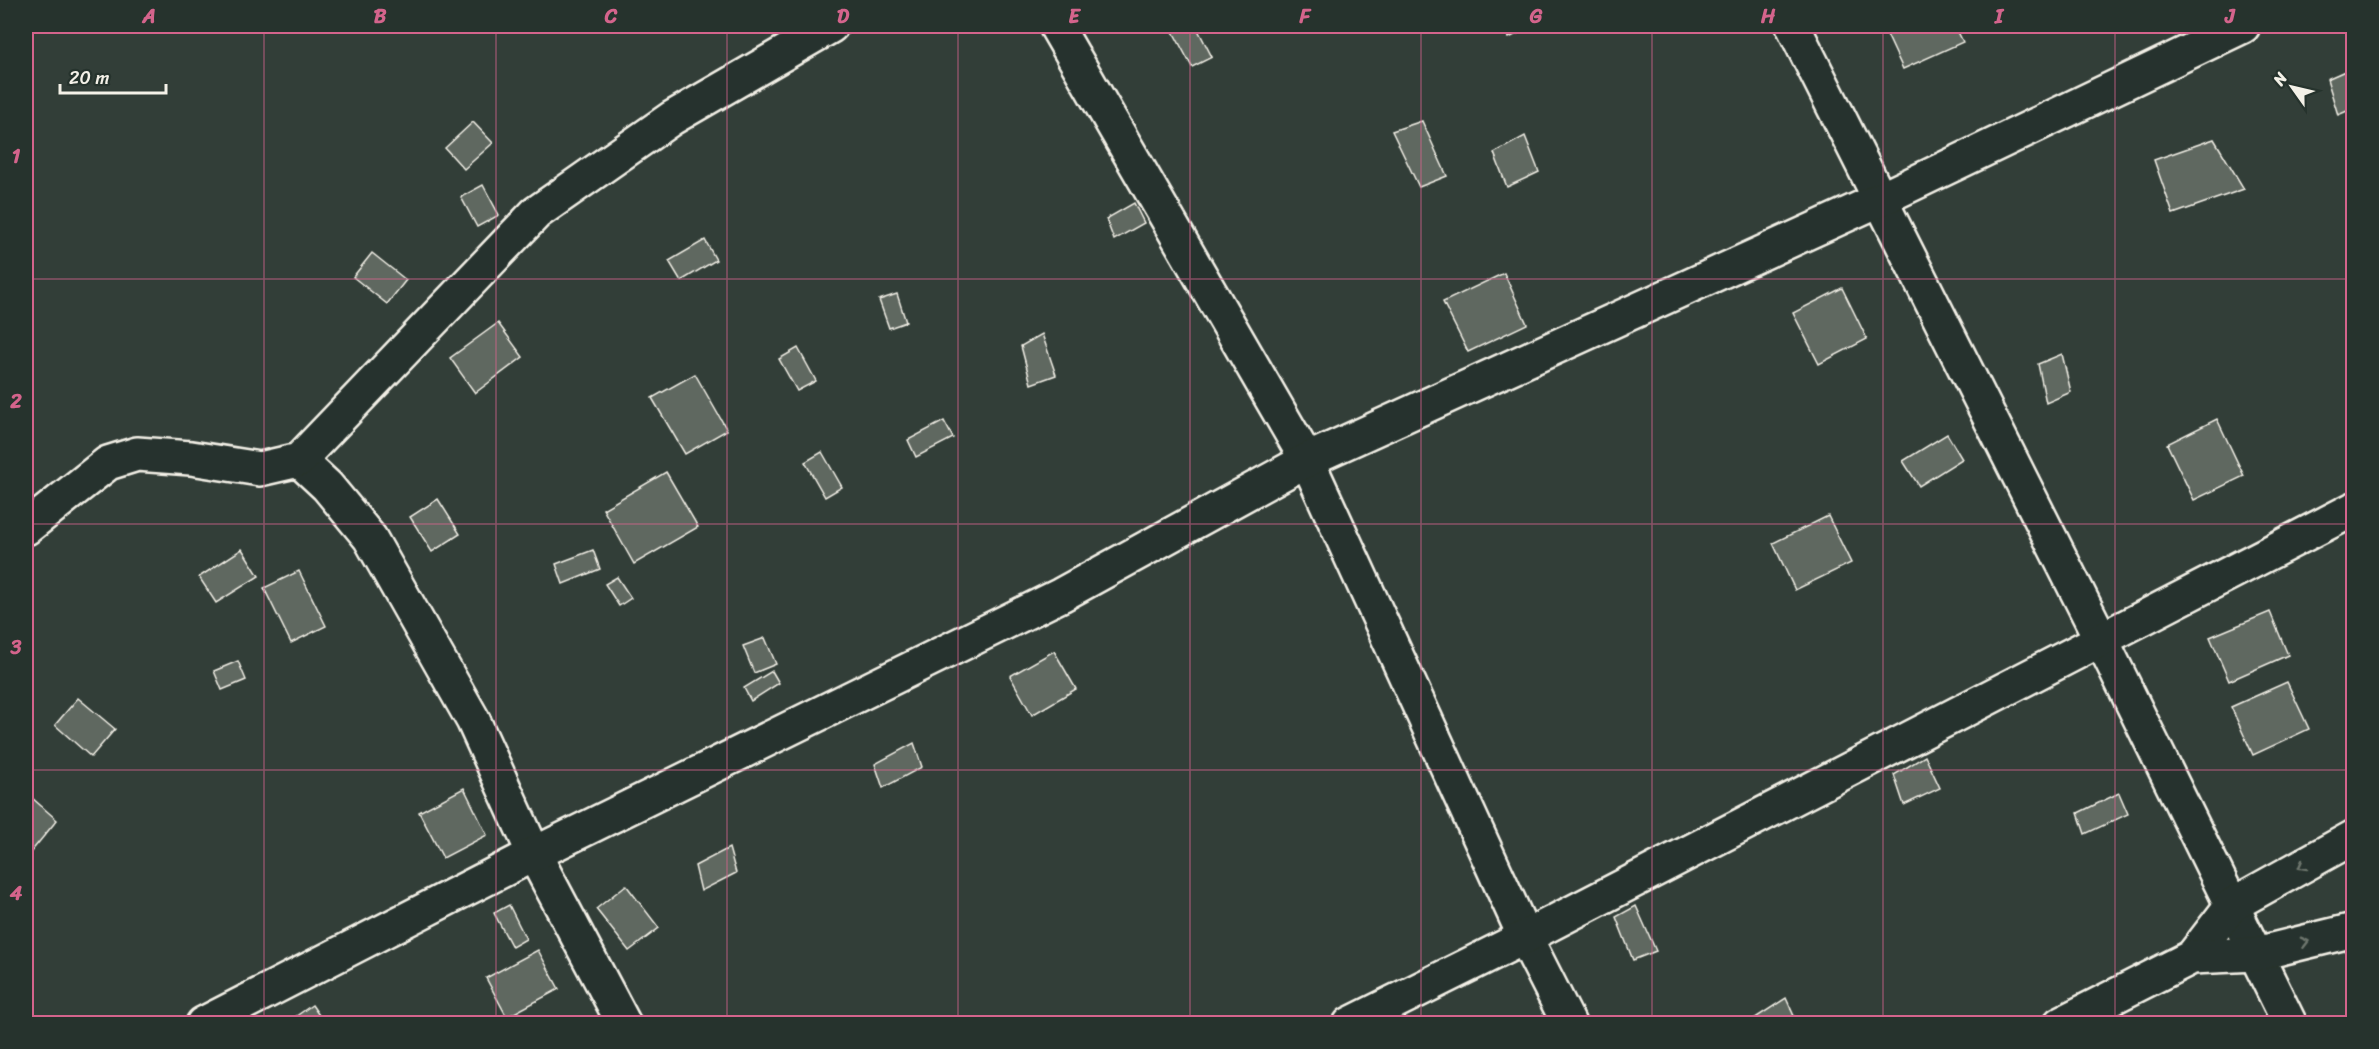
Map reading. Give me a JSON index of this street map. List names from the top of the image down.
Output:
{
  "scale_bar": "20 m",
  "north": "top left",
  "grid": {
    "columns": [
      "A",
      "B",
      "C",
      "D",
      "E",
      "F",
      "G",
      "H",
      "I",
      "J"
    ],
    "rows": [
      "1",
      "2",
      "3",
      "4"
    ]
  }
}
